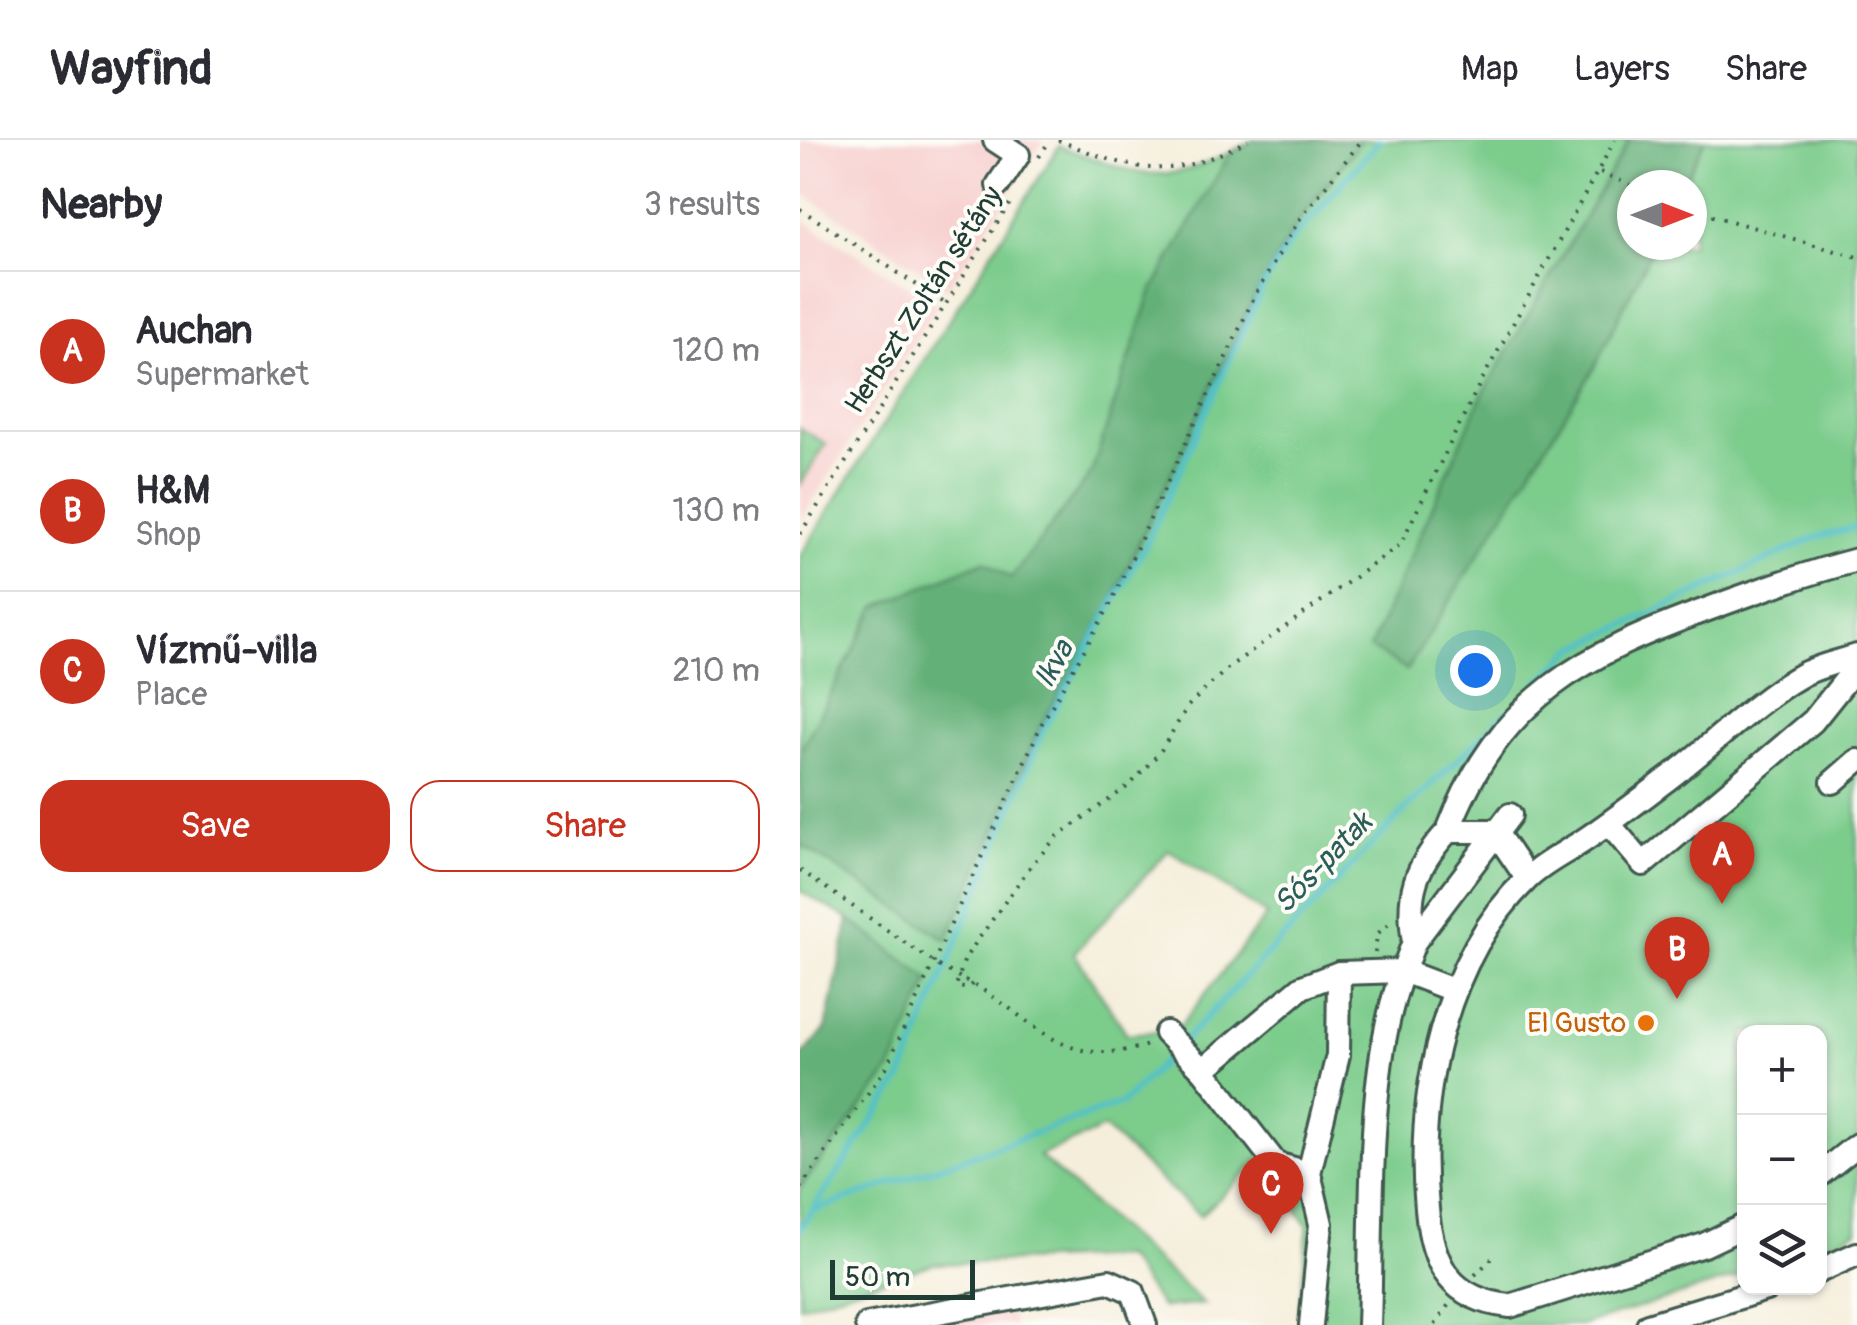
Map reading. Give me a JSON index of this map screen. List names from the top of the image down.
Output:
{
  "streets": {
    "path": ["Herbszt Zoltán sétány"]
  },
  "water": ["Ikva", "Sós-patak"],
  "places": ["El Gusto"],
  "scale_bar": "50 m",
  "north": "right",
  "page": {
    "header": "Wayfind",
    "nav": ["Map", "Layers", "Share"],
    "heading": ["Nearby", "3 results"],
    "list": [
      {
        "mark": "A",
        "name": "Auchan",
        "note": "Supermarket",
        "value": "120 m"
      },
      {
        "mark": "B",
        "name": "H&M",
        "note": "Shop",
        "value": "130 m"
      },
      {
        "mark": "C",
        "name": "Vízmű-villa",
        "note": "Place",
        "value": "210 m"
      }
    ],
    "buttons": ["Save", "Share"],
    "pins": ["A", "B", "C"],
    "map_buttons": ["+", "−"],
    "scale": "50 m"
  }
}
